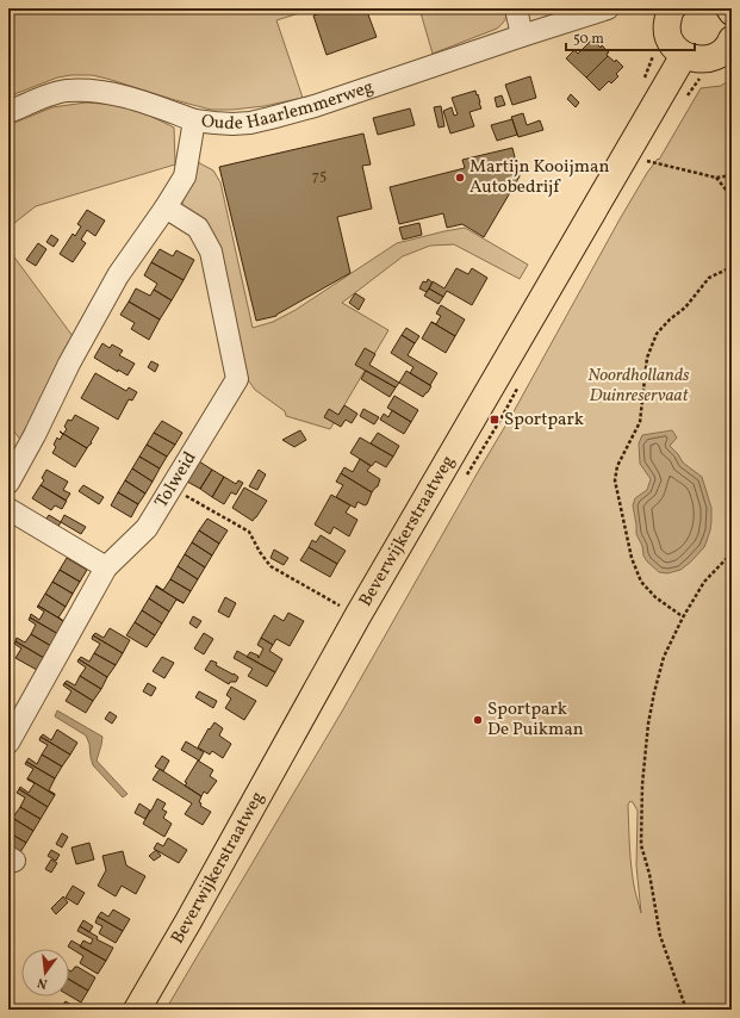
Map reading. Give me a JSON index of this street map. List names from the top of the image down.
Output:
{
  "streets": {
    "main road": ["Beverwijkerstraatweg"],
    "street": ["Oude Haarlemmerweg", "Tolweid"]
  },
  "crossings": [
    ["Oude Haarlemmerweg", "Tolweid"]
  ],
  "parks": ["Noordhollands Duinreservaat"],
  "places": {
    "other": ["Martijn Kooijman Autobedrijf", "Sportpark De Puikman"],
    "transit": ["Sportpark"]
  },
  "house_numbers": ["75"],
  "scale_bar": "50 m",
  "north": "bottom"
}
